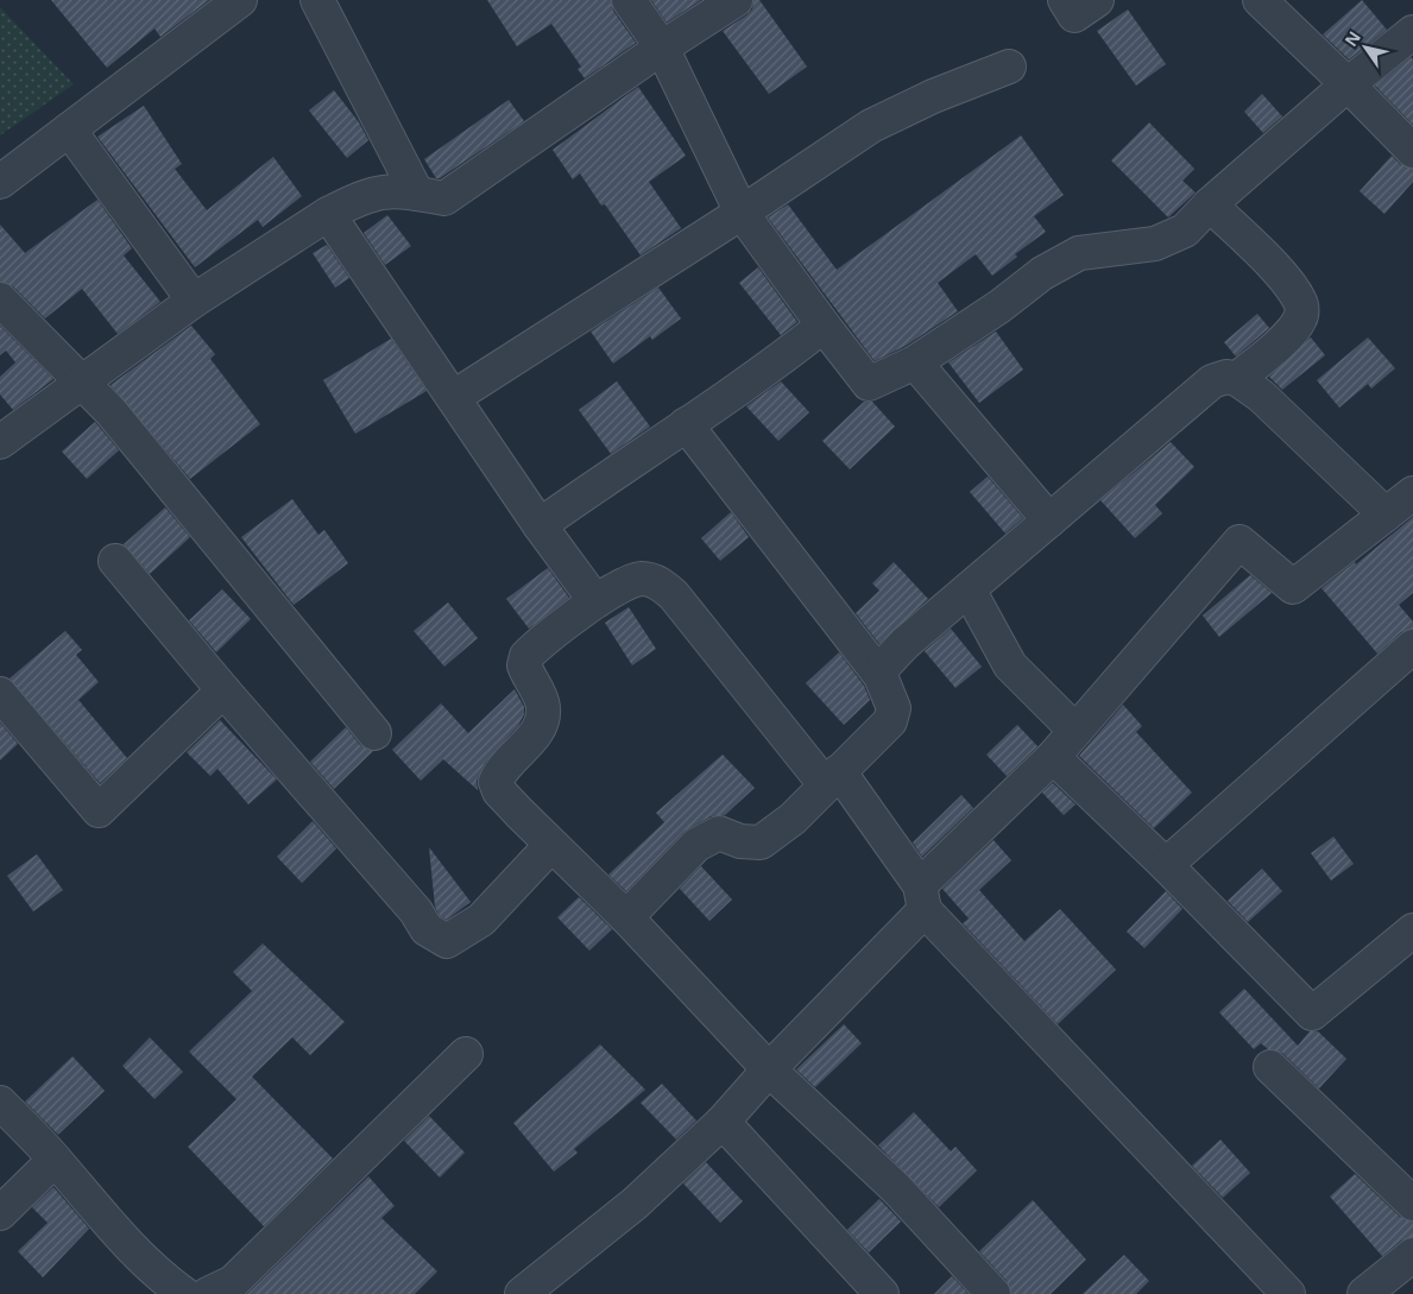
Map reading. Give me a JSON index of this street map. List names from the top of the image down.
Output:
{
  "north": "top left"
}
